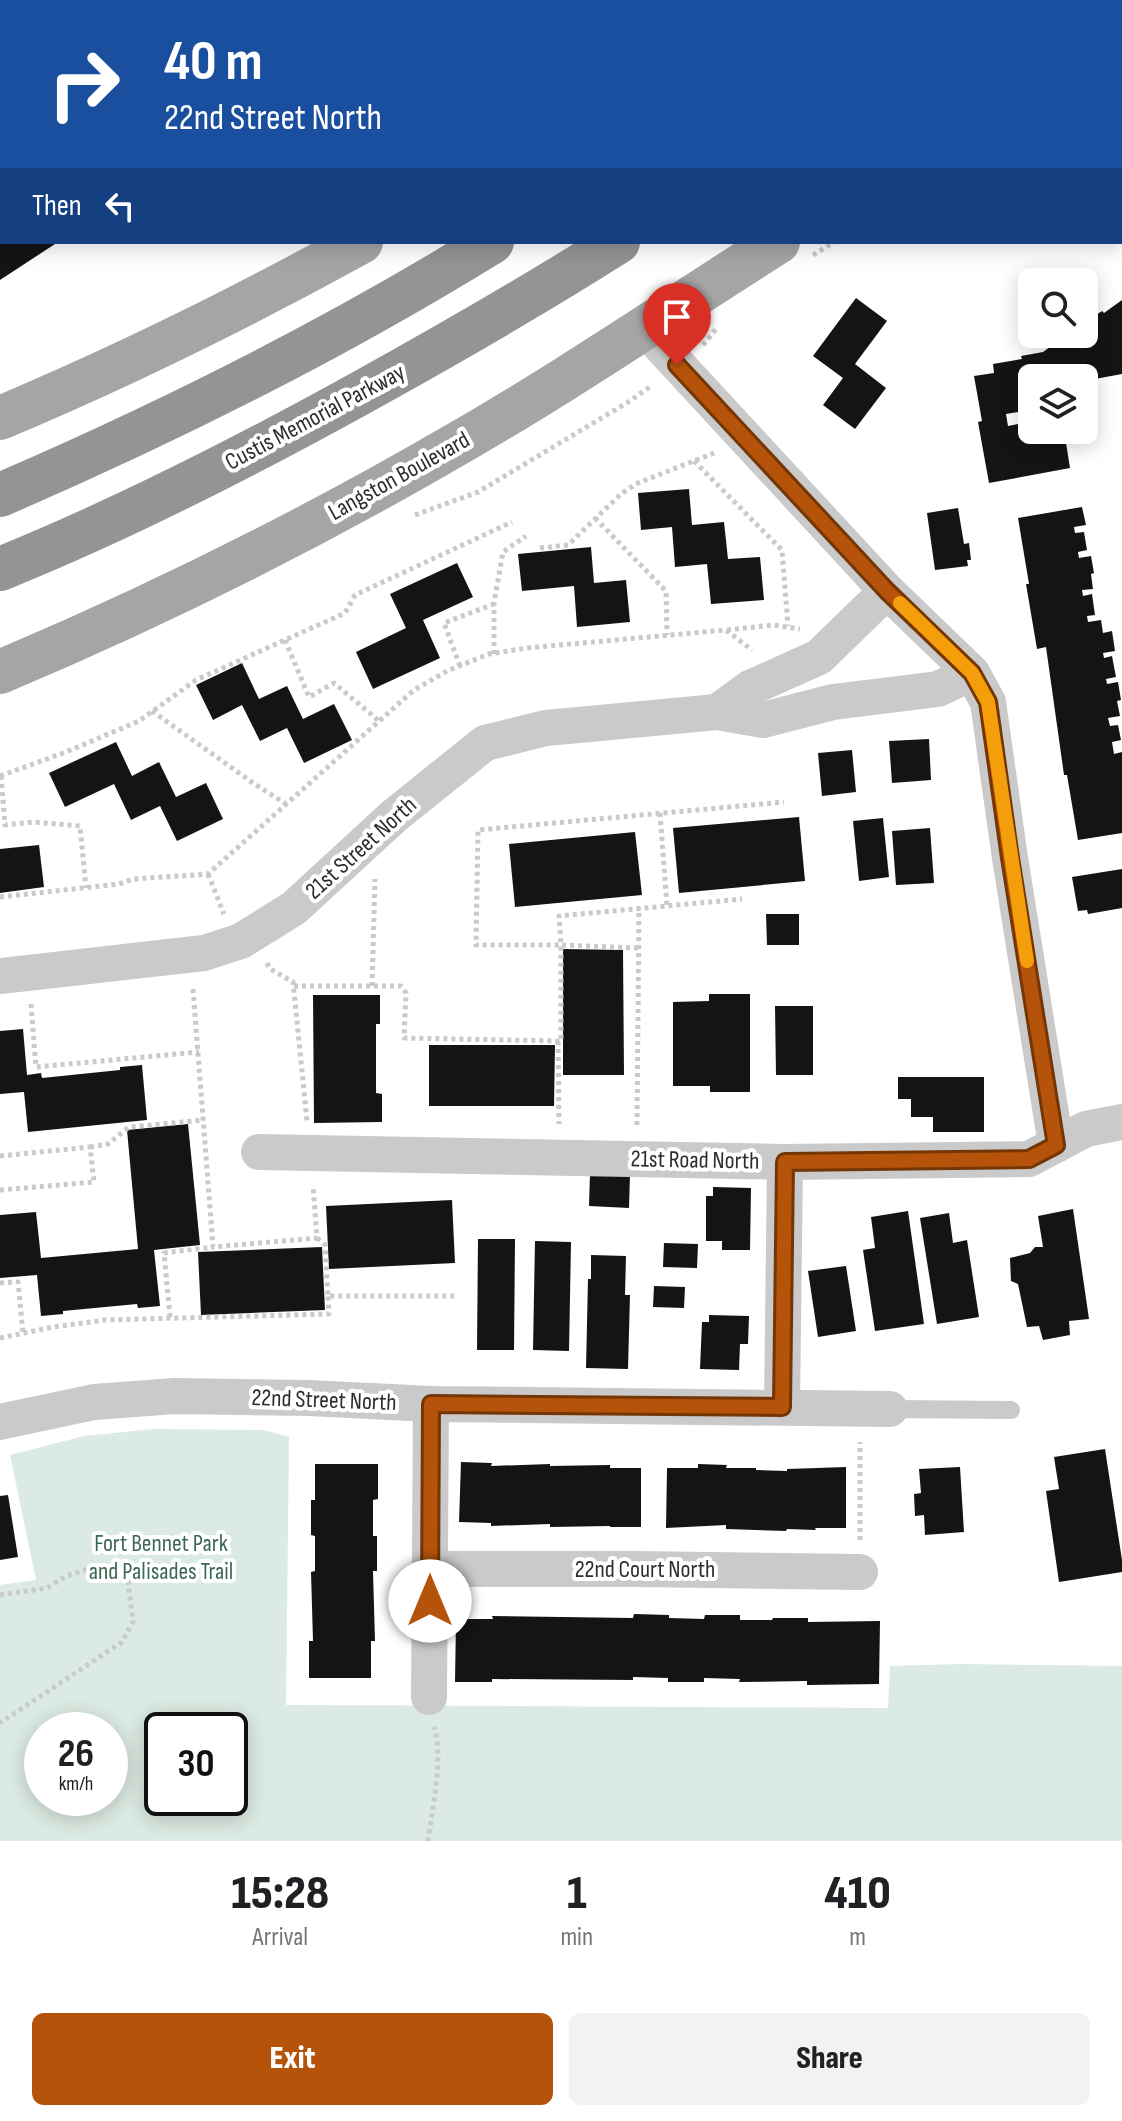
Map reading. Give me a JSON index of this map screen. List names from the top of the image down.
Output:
{
  "streets": {
    "highway": ["Custis Memorial Parkway"],
    "main road": ["Langston Boulevard"],
    "street": [
      "21st Street North",
      "21st Road North",
      "22nd Street North",
      "22nd Court North"
    ]
  },
  "parks": ["Fort Bennet Park and Palisades Trail"],
  "page": {
    "turn": ["40 m", "22nd Street North"],
    "then": "Then",
    "speed": "26 km/h",
    "limit": "30",
    "eta": [
      "15:28",
      "Arrival",
      "1",
      "min",
      "410",
      "m"
    ],
    "buttons": ["Exit", "Share"]
  }
}
